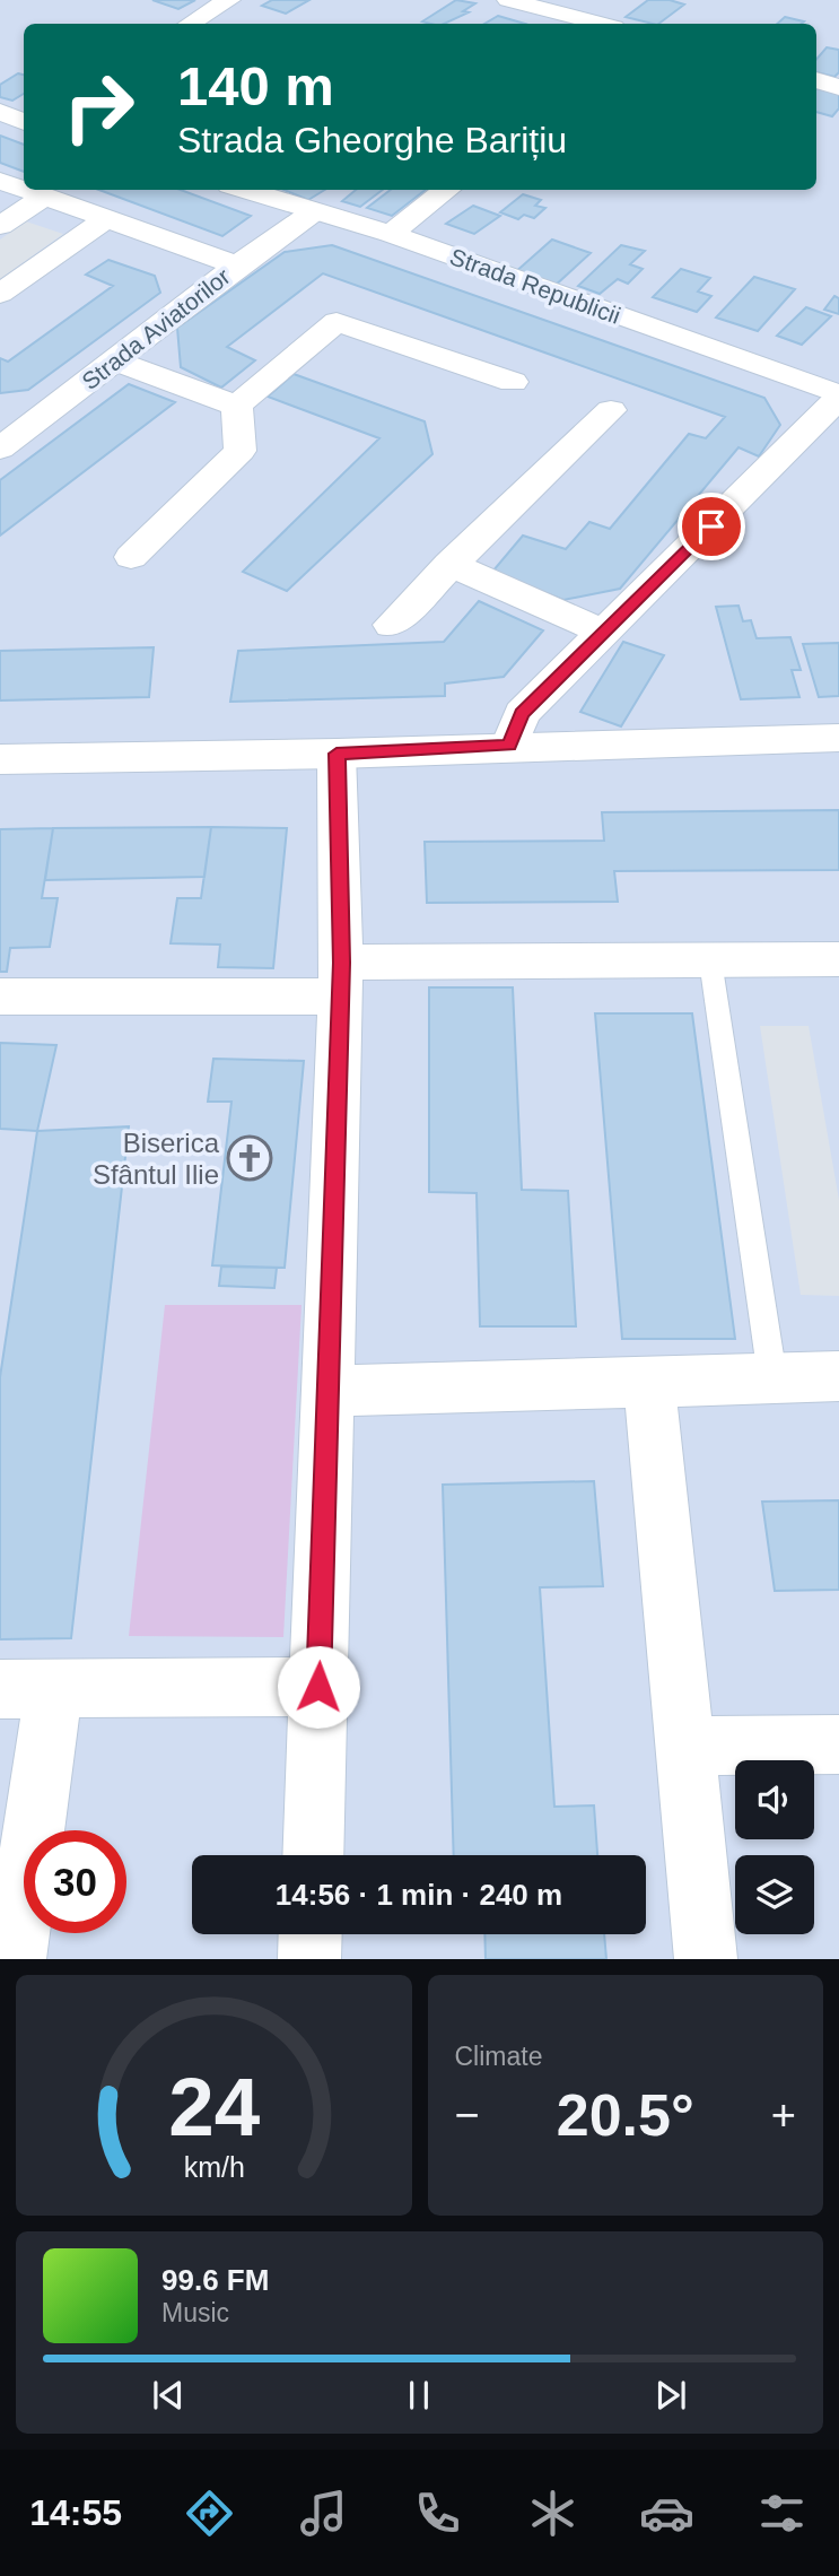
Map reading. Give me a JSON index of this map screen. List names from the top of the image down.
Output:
{
  "streets": {
    "street": ["Strada Republicii", "Strada Aviatorilor"]
  },
  "crossings": [
    ["Strada Republicii", "Strada Aviatorilor"]
  ],
  "places": {
    "church": ["Biserica Sfântul Ilie"]
  },
  "page": {
    "turn": ["140 m", "Strada Gheorghe Barițiu"],
    "limit": "30",
    "trip": "14:56 · 1 min · 240 m",
    "tile": "Climate",
    "heat": ["−", "20.5°", "+"],
    "song": ["99.6 FM", "Music"],
    "tabs": "14:55",
    "gauge": ["24", "km/h"]
  }
}
